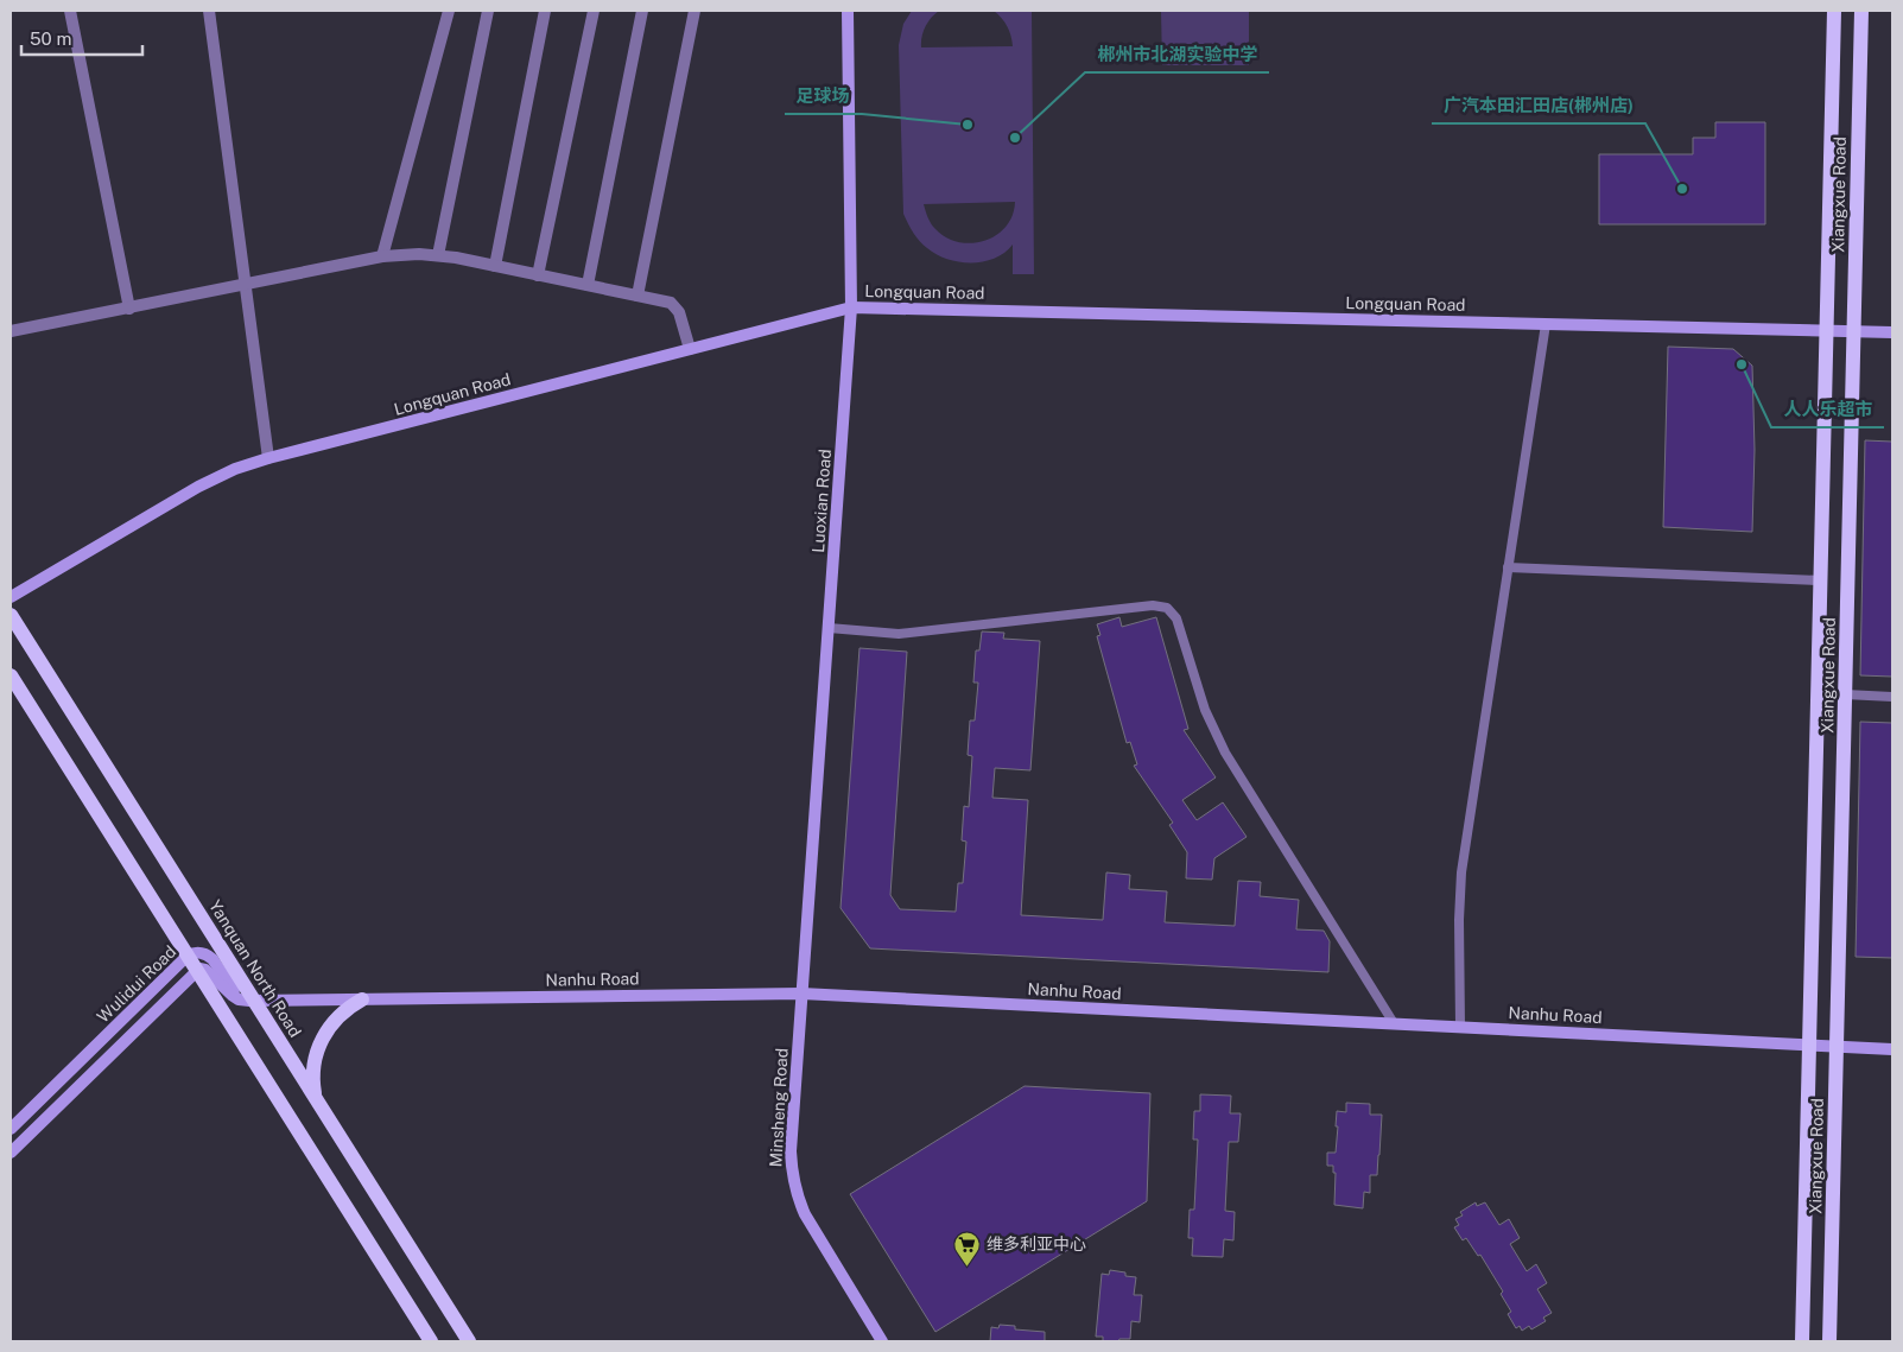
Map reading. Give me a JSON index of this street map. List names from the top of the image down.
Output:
{
  "streets": {
    "main road": [
      "Xiangxue Road",
      "Longquan Road",
      "Luoxian Road",
      "Yanquan North Road",
      "Nanhu Road",
      "Wulidui Road",
      "Minsheng Road"
    ]
  },
  "crossings": [
    ["Xiangxue Road", "Longquan Road"],
    ["Xiangxue Road", "Nanhu Road"],
    ["Longquan Road", "Luoxian Road"],
    ["Luoxian Road", "Nanhu Road"],
    ["Luoxian Road", "Minsheng Road"],
    ["Yanquan North Road", "Nanhu Road"],
    ["Yanquan North Road", "Wulidui Road"],
    ["Nanhu Road", "Wulidui Road"],
    ["Nanhu Road", "Minsheng Road"]
  ],
  "places": {
    "other": [
      "足球场",
      "郴州市北湖实验中学",
      "广汽本田汇田店(郴州店)",
      "人人乐超市"
    ],
    "supermarket": ["维多利亚中心"]
  },
  "scale_bar": "50 m"
}
